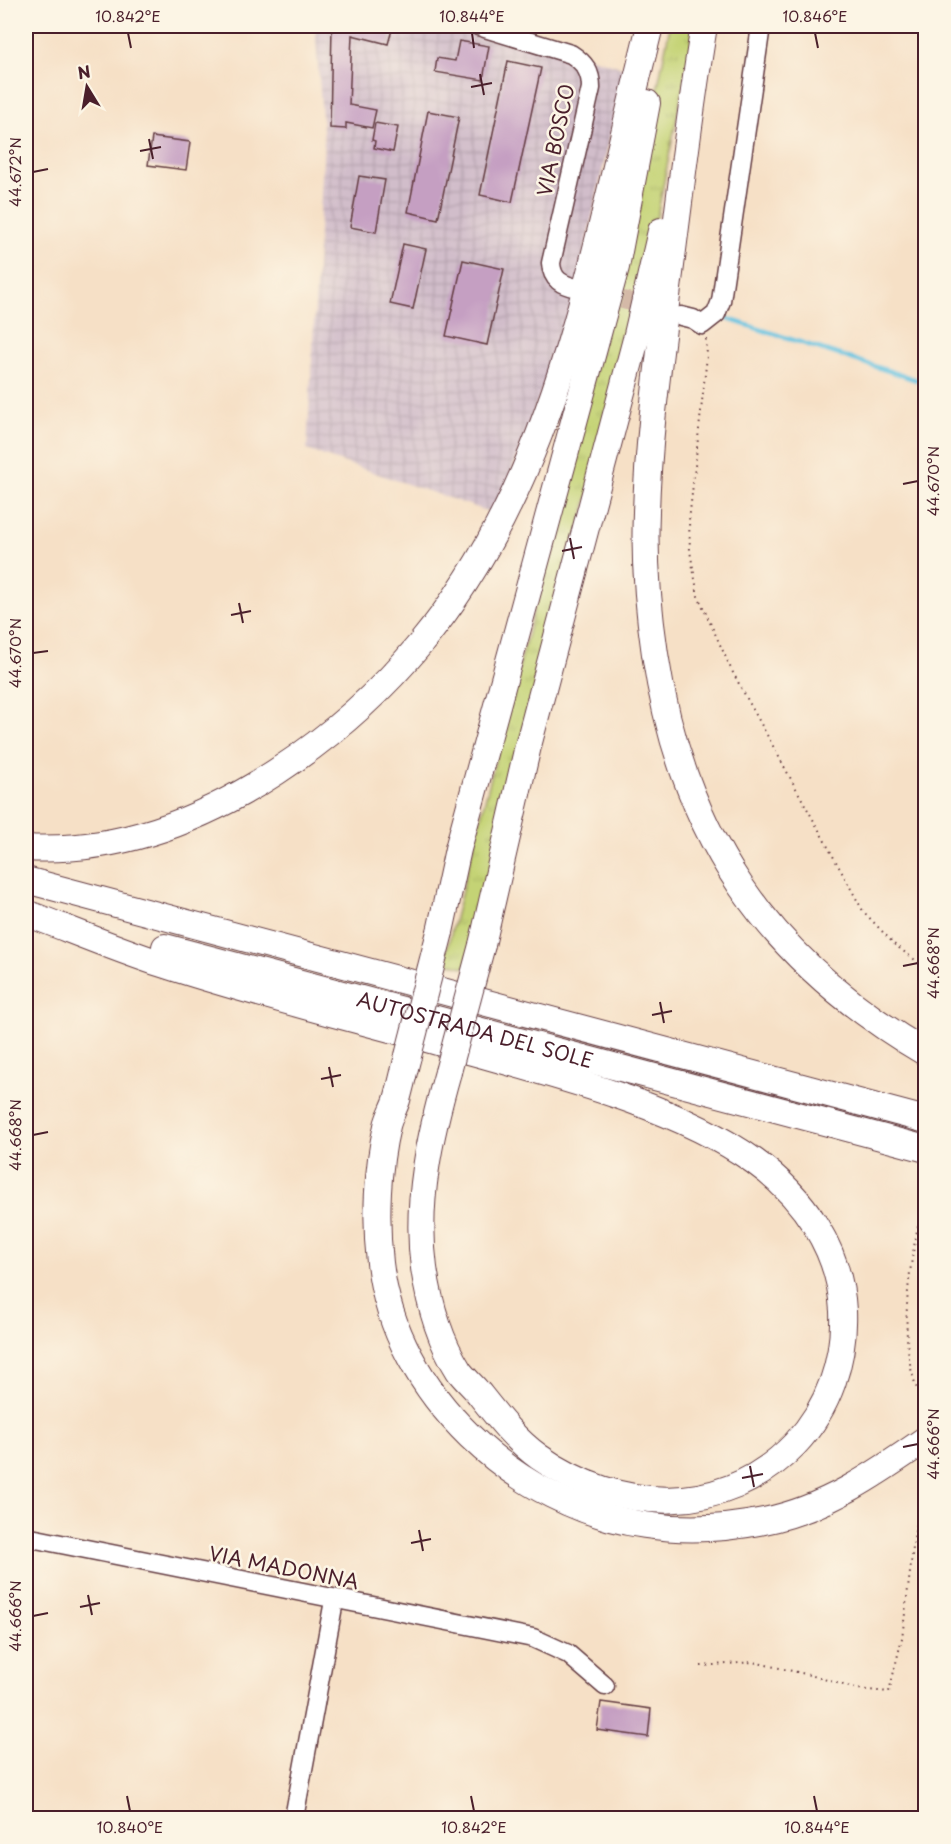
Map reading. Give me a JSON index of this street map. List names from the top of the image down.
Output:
{
  "streets": {
    "highway": ["AUTOSTRADA DEL SOLE"],
    "street": ["VIA BOSCO", "VIA MADONNA"]
  },
  "north": "top",
  "coordinates": [
    "10.842°E",
    "10.844°E",
    "10.846°E",
    "44.672°N",
    "44.670°N",
    "44.668°N",
    "44.666°N",
    "10.840°E"
  ]
}
